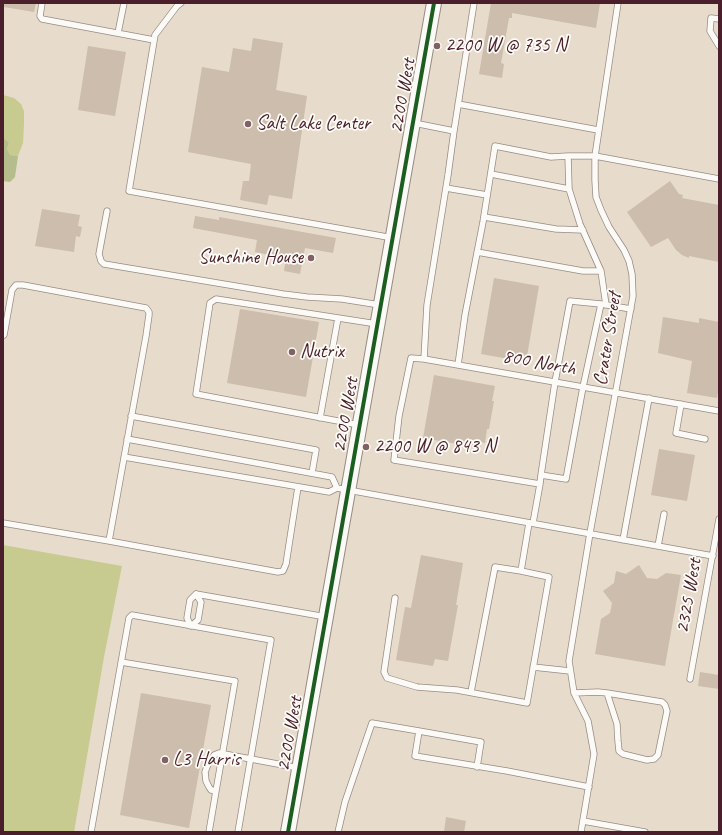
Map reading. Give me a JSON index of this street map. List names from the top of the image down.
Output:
{
  "streets": {
    "street": ["2200 West"],
    "lane": ["Crater Street", "800 North", "2325 West"]
  },
  "crossings": [
    ["Crater Street", "800 North"]
  ],
  "places": [
    "2200 W @ 735 N",
    "Salt Lake Center",
    "Sunshine House",
    "Nutrix",
    "2200 W @ 843 N",
    "L3 Harris"
  ]
}
